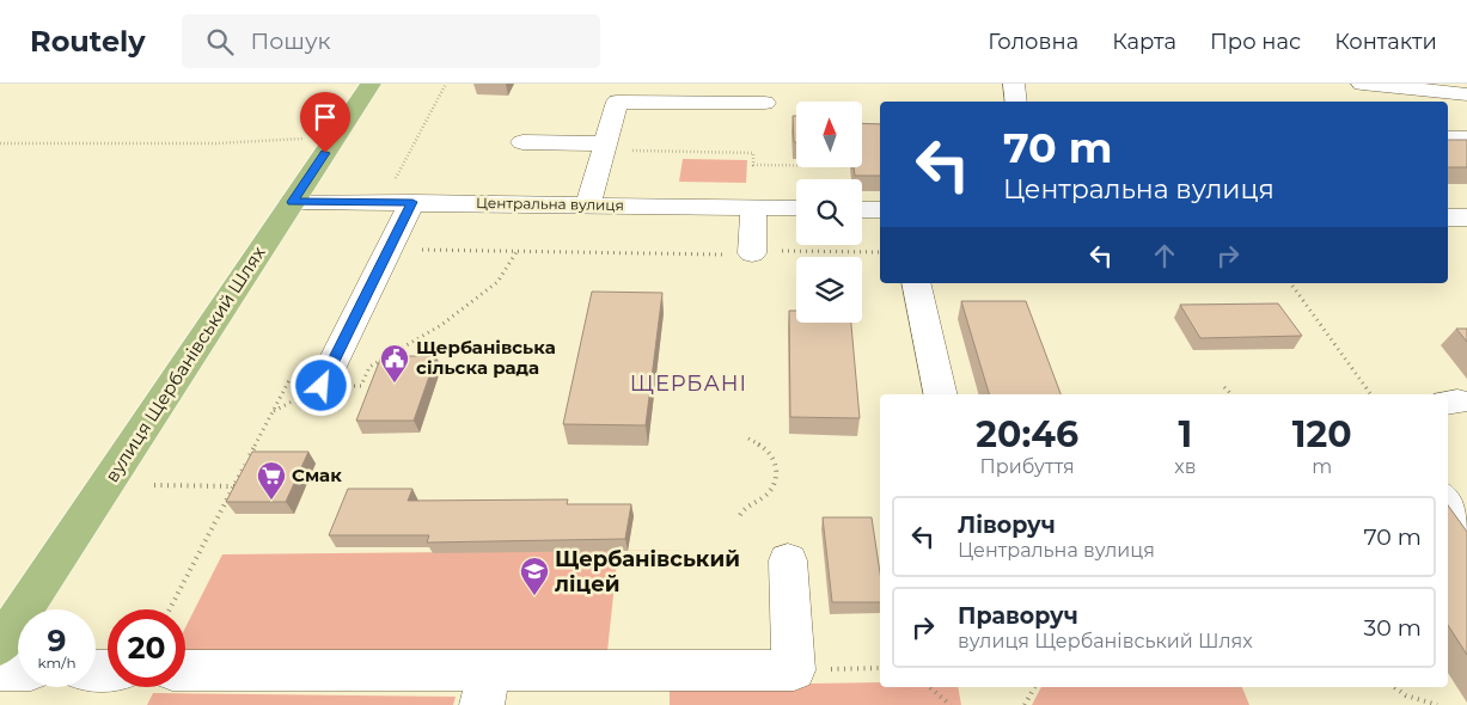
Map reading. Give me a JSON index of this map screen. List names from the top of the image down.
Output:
{
  "streets": {
    "main road": ["вулиця Щербанівський Шлях"],
    "street": ["Центральна вулиця"]
  },
  "crossings": [
    ["Центральна вулиця", "вулиця Щербанівський Шлях"]
  ],
  "districts": ["ЩЕРБАНІ"],
  "places": {
    "public building": ["Щербанівська сільска рада"],
    "supermarket": ["Смак"],
    "school or university": ["Щербанівський ліцей"]
  },
  "north": "top",
  "page": {
    "header": "Routely",
    "search": "Пошук",
    "nav": [
      "Головна",
      "Карта",
      "Про нас",
      "Контакти"
    ],
    "turn": ["70 m", "Центральна вулиця"],
    "eta": [
      "20:46",
      "Прибуття",
      "1",
      "хв",
      "120",
      "m"
    ],
    "list": [
      {
        "name": "Ліворуч",
        "note": "Центральна вулиця",
        "value": "70 m"
      },
      {
        "name": "Праворуч",
        "note": "вулиця Щербанівський Шлях",
        "value": "30 m"
      }
    ],
    "speed": "9 km/h",
    "limit": "20"
  }
}
